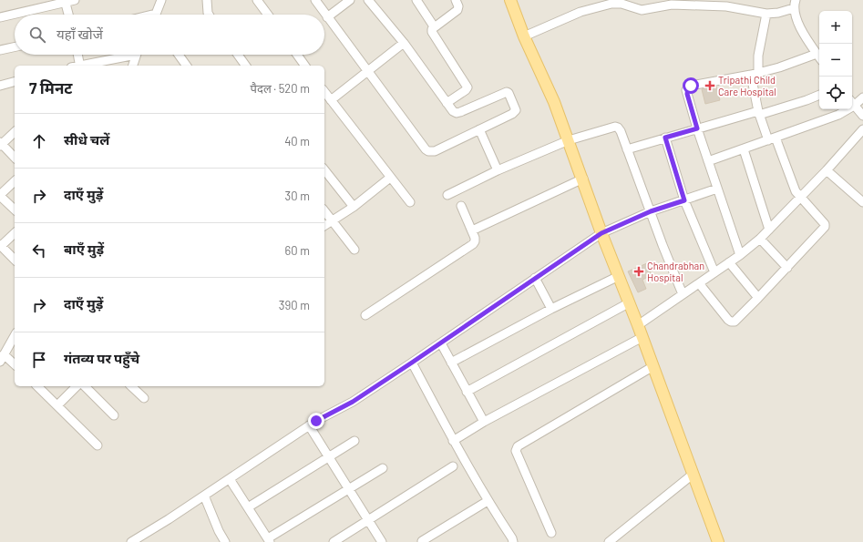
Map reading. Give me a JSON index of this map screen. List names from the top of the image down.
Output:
{
  "places": {
    "health": ["Tripathi Child Care Hospital", "Chandrabhan Hospital"]
  },
  "page": {
    "map_buttons": ["+", "−"],
    "search": "यहाँ खोजें",
    "heading": ["7 मिनट", "पैदल · 520 m"],
    "list": [
      ["सीधे चलें", "40 m"],
      ["दाएँ मुड़ें", "30 m"],
      ["बाएँ मुड़ें", "60 m"],
      ["दाएँ मुड़ें", "390 m"],
      "गंतव्य पर पहुँचे"
    ]
  }
}
